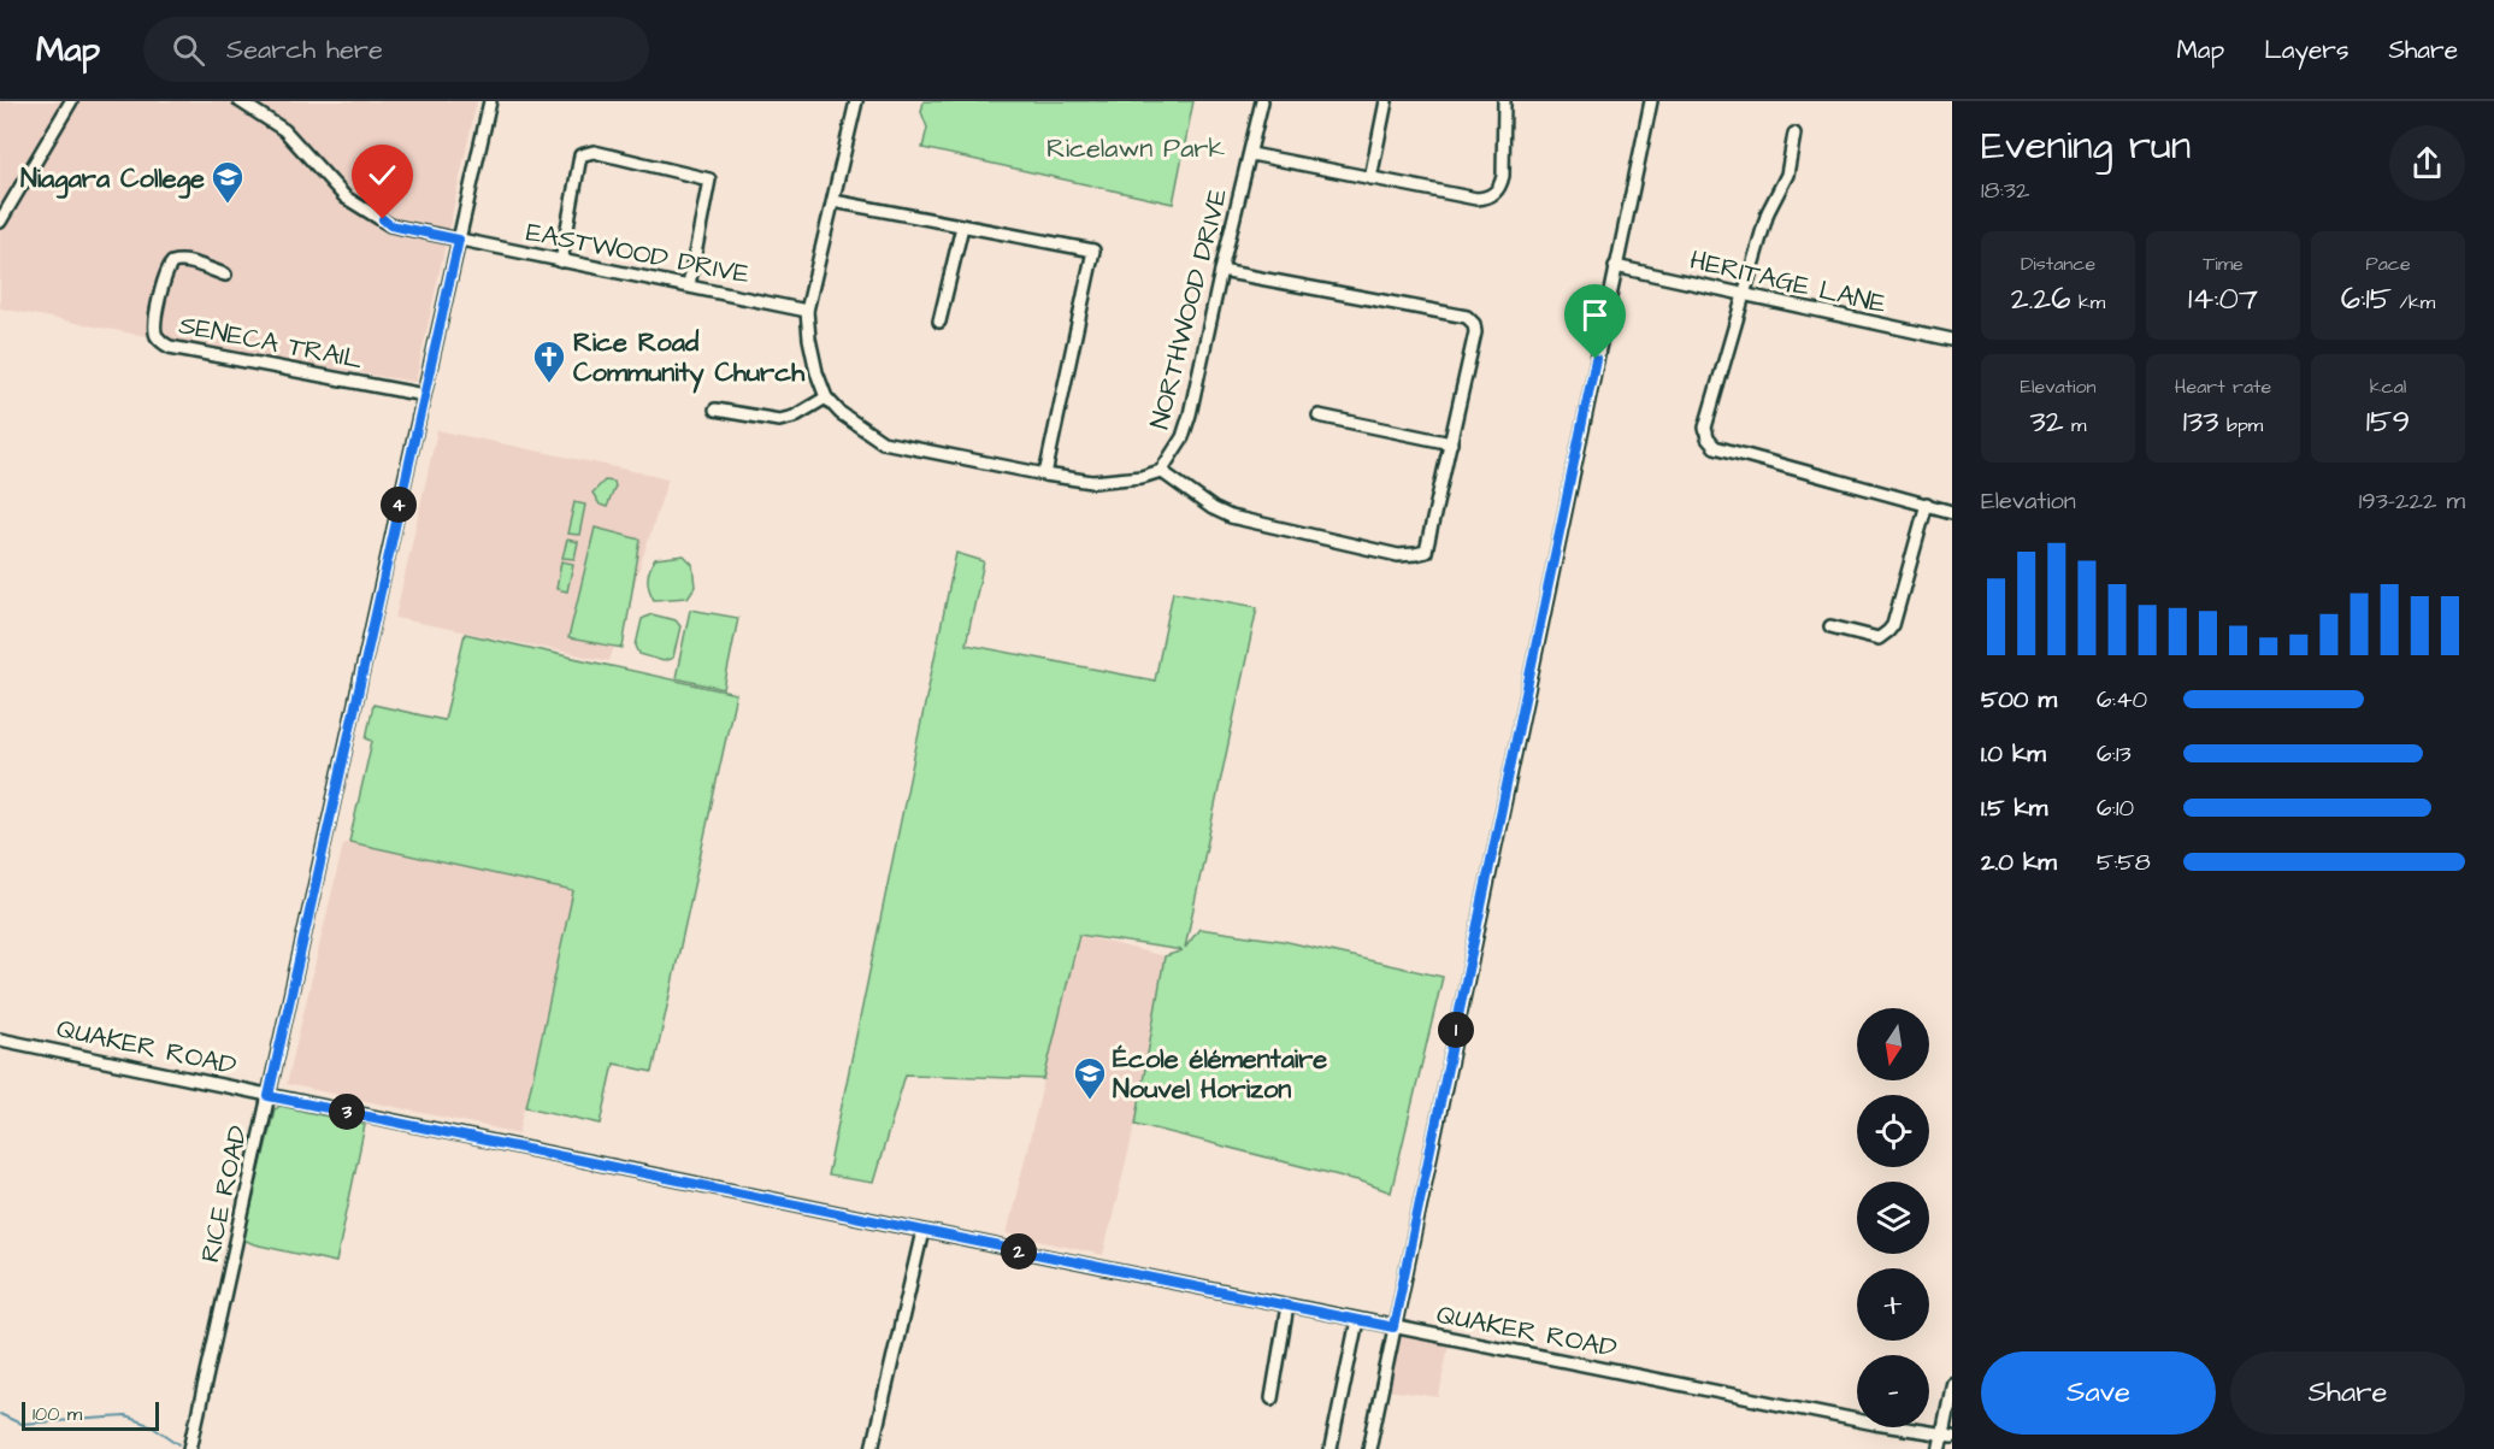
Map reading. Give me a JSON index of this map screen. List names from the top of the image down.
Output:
{
  "streets": {
    "street": [
      "EASTWOOD DRIVE",
      "HERITAGE LANE",
      "NORTHWOOD DRIVE",
      "SENECA TRAIL",
      "QUAKER ROAD",
      "RICE ROAD"
    ]
  },
  "crossings": [
    ["EASTWOOD DRIVE", "RICE ROAD"],
    ["SENECA TRAIL", "RICE ROAD"],
    ["QUAKER ROAD", "RICE ROAD"]
  ],
  "parks": ["Ricelawn Park"],
  "places": {
    "school or university": ["Niagara College", "École élémentaire Nouvel Horizon"],
    "church": ["Rice Road Community Church"]
  },
  "scale_bar": "100 m",
  "north": "bottom",
  "page": {
    "header": "Map",
    "search": "Search here",
    "nav": ["Map", "Layers", "Share"],
    "heading": ["Evening run", "18:32"],
    "stats": [
      ["Distance", "2.26 km"],
      ["Time", "14:07"],
      ["Pace", "6:15 /km"],
      ["Elevation", "32 m"],
      ["Heart rate", "133 bpm"],
      ["kcal", "159"]
    ],
    "chart": ["Elevation", "193–222 m"],
    "pins": [
      "4",
      "1",
      "3",
      "2"
    ],
    "list": [
      {
        "name": "500 m",
        "note": "6:40"
      },
      {
        "name": "1.0 km",
        "note": "6:13"
      },
      {
        "name": "1.5 km",
        "note": "6:10"
      },
      {
        "name": "2.0 km",
        "note": "5:58"
      }
    ],
    "map_buttons": ["+", "−"],
    "buttons": ["Save", "Share"],
    "scale": "100 m"
  }
}
